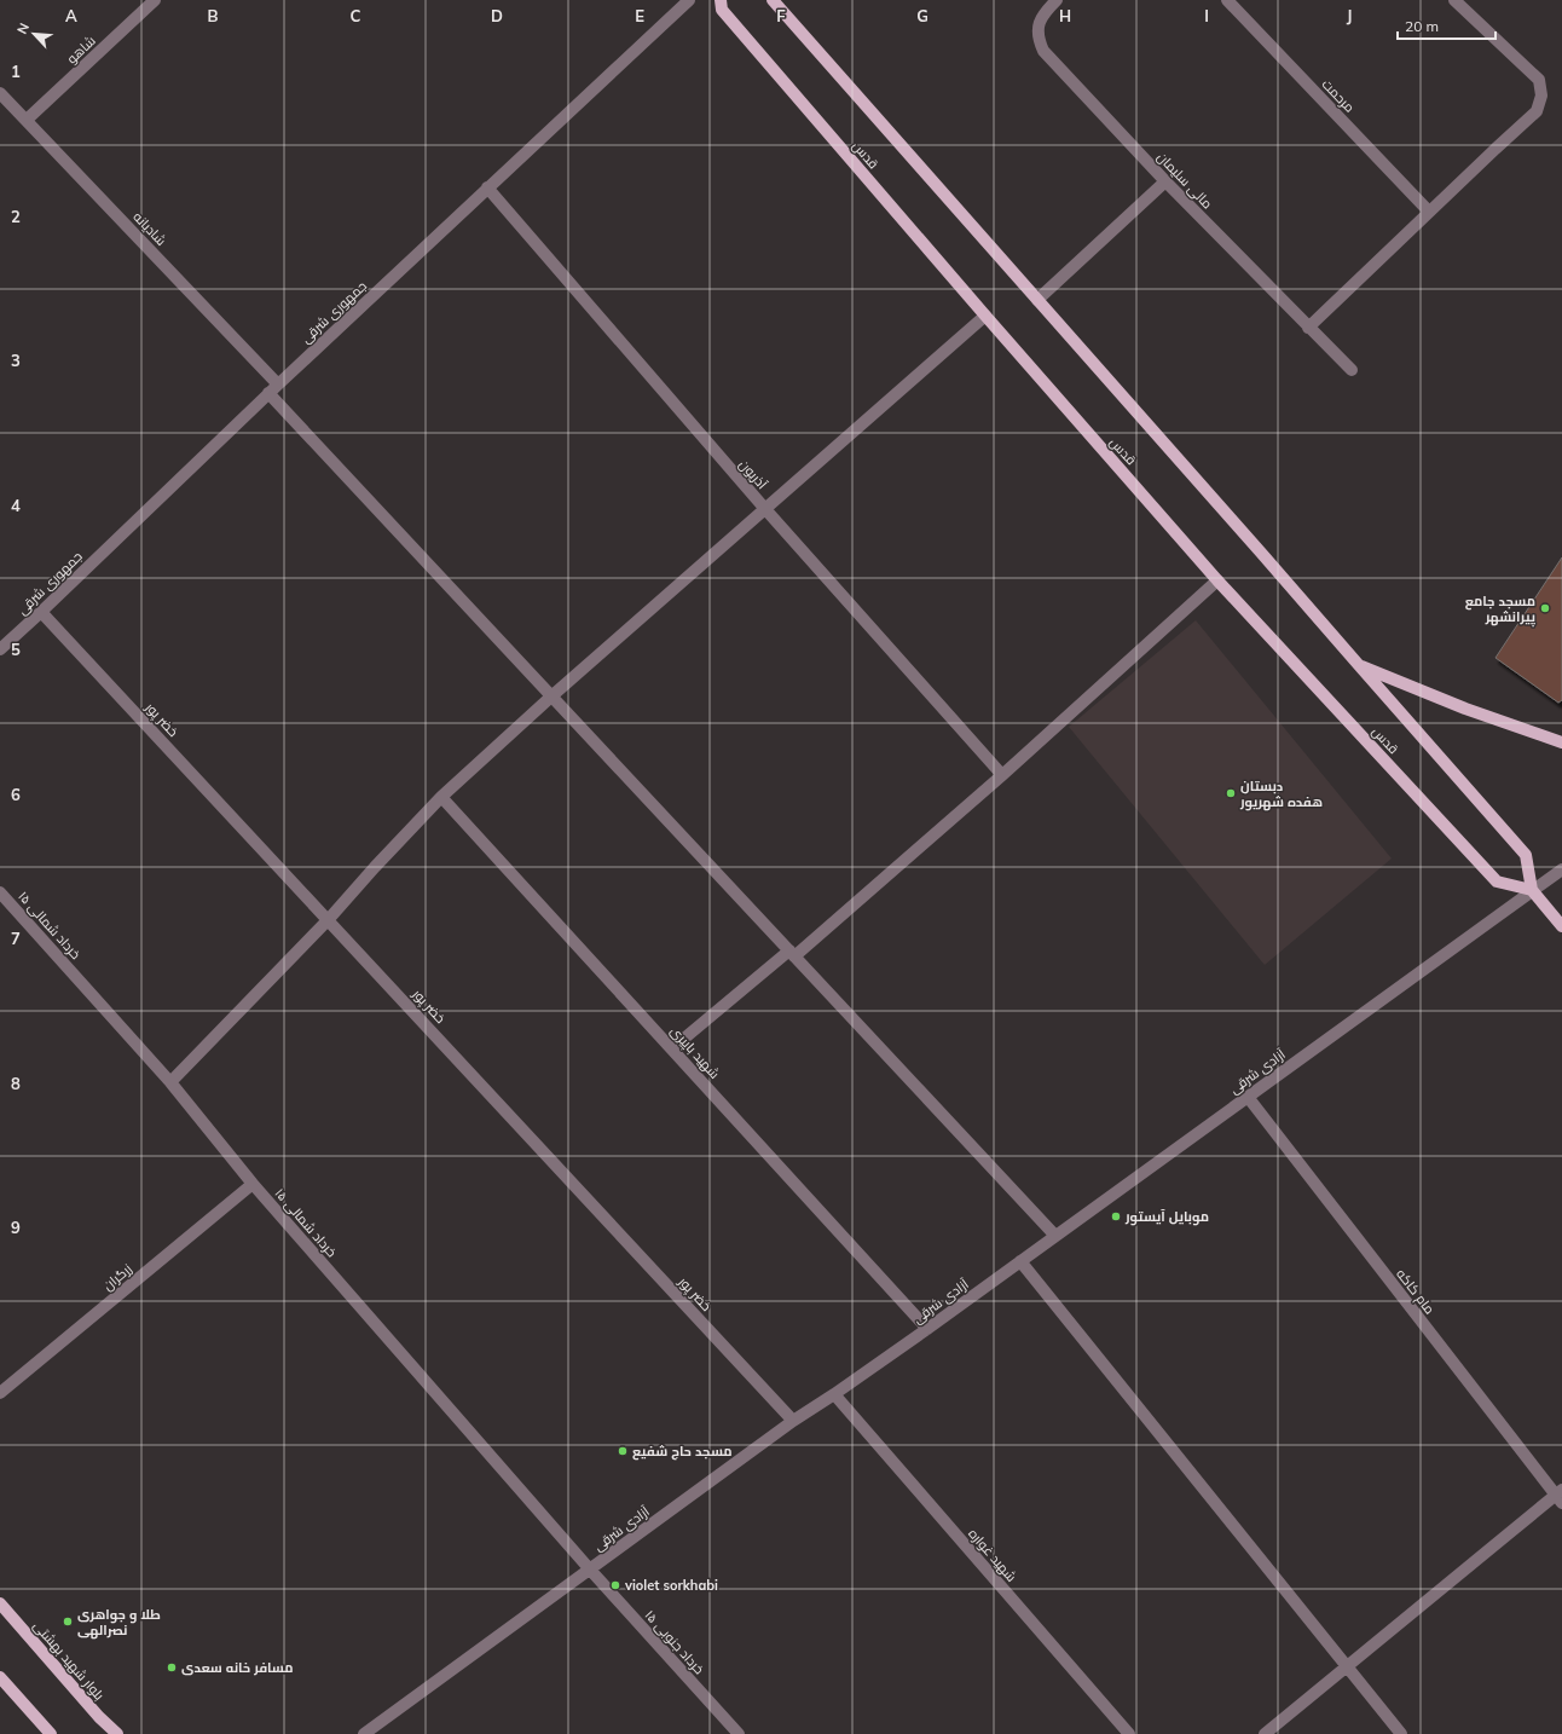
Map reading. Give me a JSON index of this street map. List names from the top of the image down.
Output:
{
  "streets": {
    "main road": ["قدس", "بلوار شهید بهشتی"],
    "street": [
      "شاهو",
      "مرحمت",
      "مالی سلیمان",
      "شادیانه",
      "جمهوری شرقی",
      "آذریون",
      "خضر پور",
      "۱۵ خرداد شمالی",
      "شهید باپیری",
      "آزادی شرقی",
      "زرگران",
      "مام کاکه",
      "شهید غواره",
      "۱۵ خرداد جنوبی"
    ]
  },
  "crossings": [
    ["شاهو", "شادیانه"],
    ["قدس", "آزادی شرقی"],
    ["شادیانه", "جمهوری شرقی"],
    ["شادیانه", "آزادی شرقی"],
    ["جمهوری شرقی", "آذریون"],
    ["جمهوری شرقی", "خضر پور"],
    ["خضر پور", "آزادی شرقی"],
    ["۱۵ خرداد شمالی", "آزادی شرقی"],
    ["۱۵ خرداد شمالی", "زرگران"],
    ["۱۵ خرداد شمالی", "۱۵ خرداد جنوبی"],
    ["شهید باپیری", "آزادی شرقی"],
    ["آزادی شرقی", "مام کاکه"],
    ["آزادی شرقی", "شهید غواره"],
    ["آزادی شرقی", "۱۵ خرداد جنوبی"]
  ],
  "places": [
    "مسجد جامع پیرانشهر",
    "دبستان هفده شهریور",
    "موبایل آیستور",
    "مسجد حاج شفیع",
    "violet sorkhabi",
    "طلا و جواهری نصرالهی",
    "مسافر خانه سعدی"
  ],
  "scale_bar": "20 m",
  "north": "top left",
  "grid": {
    "columns": [
      "A",
      "B",
      "C",
      "D",
      "E",
      "F",
      "G",
      "H",
      "I",
      "J"
    ],
    "rows": [
      "1",
      "2",
      "3",
      "4",
      "5",
      "6",
      "7",
      "8",
      "9"
    ]
  }
}
